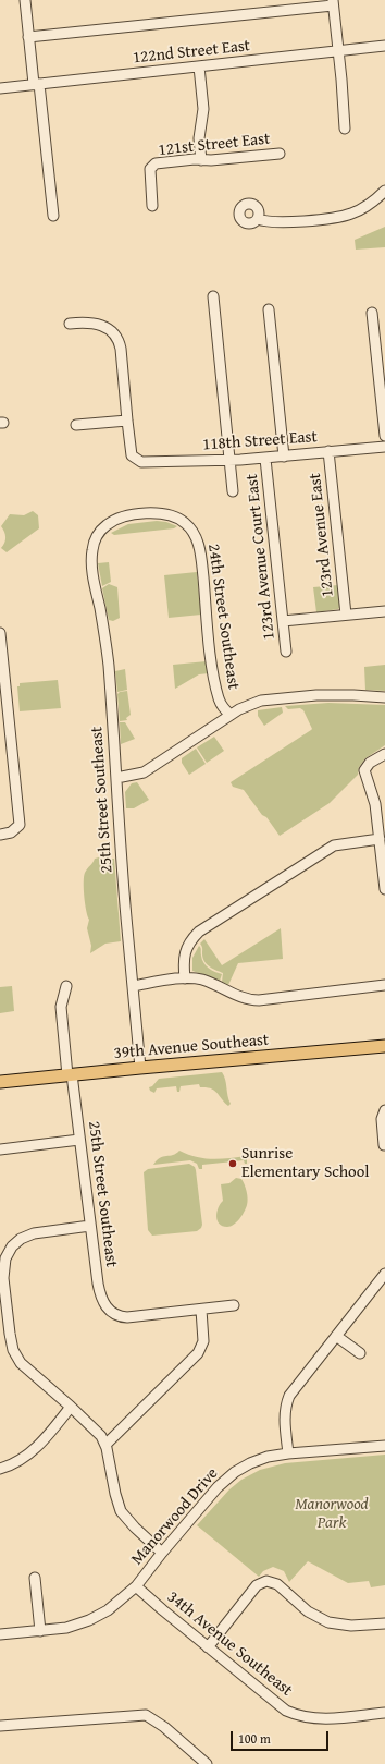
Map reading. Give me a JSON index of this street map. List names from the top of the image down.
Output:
{
  "streets": {
    "main road": ["39th Avenue Southeast"],
    "street": [
      "122nd Street East",
      "121st Street East",
      "118th Street East",
      "123rd Avenue East",
      "123rd Avenue Court East",
      "24th Street Southeast",
      "25th Street Southeast",
      "Manorwood Drive",
      "34th Avenue Southeast"
    ]
  },
  "crossings": [
    ["118th Street East", "123rd Avenue East"],
    ["118th Street East", "123rd Avenue Court East"],
    ["24th Street Southeast", "25th Street Southeast"],
    ["25th Street Southeast", "39th Avenue Southeast"],
    ["Manorwood Drive", "34th Avenue Southeast"]
  ],
  "parks": ["Manorwood Park"],
  "places": ["Sunrise Elementary School"],
  "scale_bar": "100 m"
}
